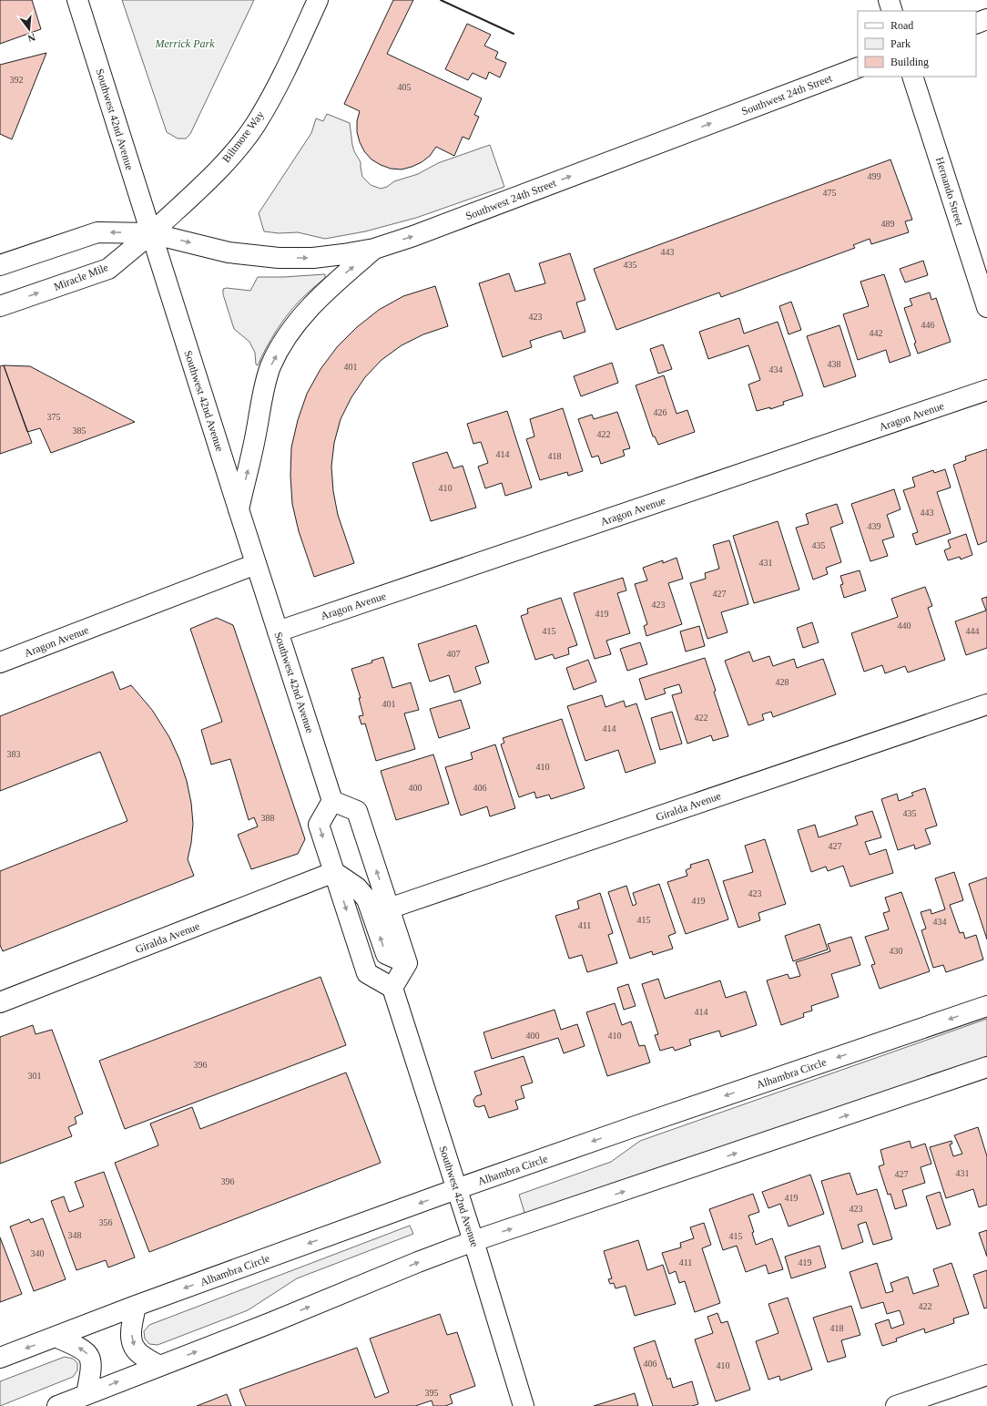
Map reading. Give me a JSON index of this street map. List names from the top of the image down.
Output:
{
  "streets": {
    "street": [
      "Southwest 24th Street",
      "Southwest 42nd Avenue",
      "Biltmore Way",
      "Hernando Street",
      "Miracle Mile",
      "Aragon Avenue",
      "Giralda Avenue",
      "Alhambra Circle"
    ]
  },
  "crossings": [
    ["Southwest 24th Street", "Southwest 42nd Avenue"],
    ["Southwest 24th Street", "Biltmore Way"],
    ["Southwest 24th Street", "Miracle Mile"],
    ["Southwest 42nd Avenue", "Biltmore Way"],
    ["Southwest 42nd Avenue", "Miracle Mile"],
    ["Southwest 42nd Avenue", "Aragon Avenue"],
    ["Southwest 42nd Avenue", "Alhambra Circle"],
    ["Biltmore Way", "Miracle Mile"]
  ],
  "one_way": ["Southwest 24th Street"],
  "parks": ["Merrick Park"],
  "house_numbers": [
    "392",
    "405",
    "499",
    "475",
    "489",
    "443",
    "435",
    "423",
    "446",
    "442",
    "438",
    "401",
    "434",
    "426",
    "375",
    "385",
    "422",
    "414",
    "418",
    "410",
    "443",
    "439",
    "435",
    "431",
    "427",
    "423",
    "419",
    "440",
    "415",
    "444",
    "407",
    "428",
    "401",
    "422",
    "414",
    "383",
    "410",
    "400",
    "406",
    "435",
    "388",
    "427",
    "423",
    "419",
    "415",
    "434",
    "411",
    "430",
    "414",
    "400",
    "410",
    "396",
    "301",
    "431",
    "427",
    "396",
    "419",
    "423",
    "356",
    "348",
    "415",
    "340",
    "411",
    "419",
    "422",
    "418",
    "406",
    "410",
    "395"
  ],
  "legend": ["Road", "Park", "Building"],
  "north": "bottom"
}
